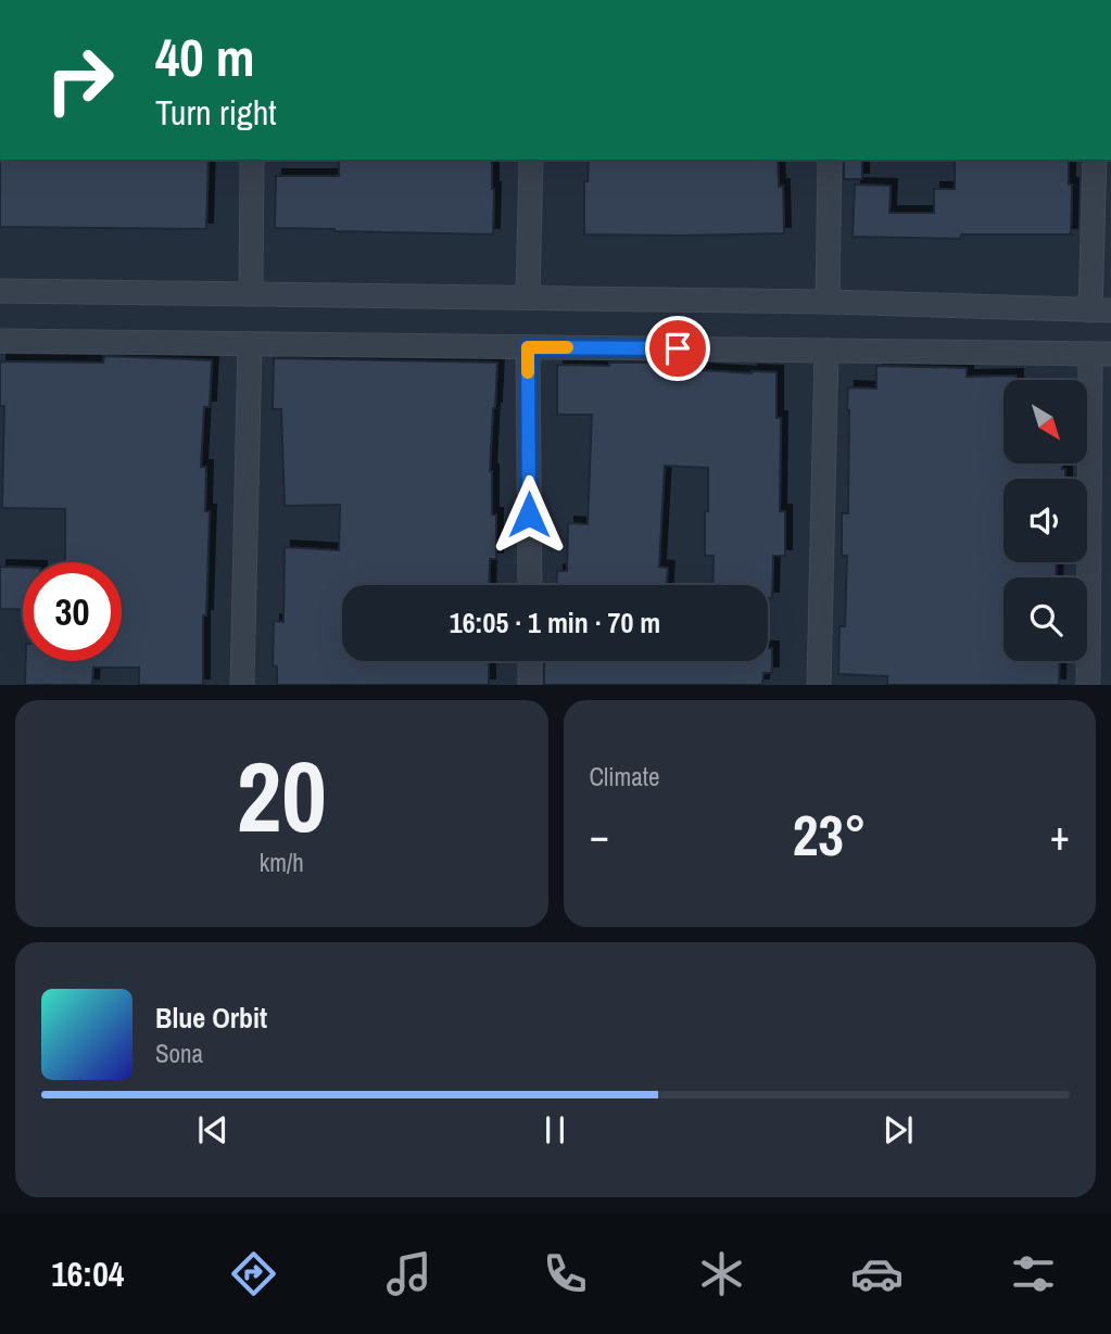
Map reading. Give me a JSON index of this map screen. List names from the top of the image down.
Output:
{
  "north": "bottom right",
  "page": {
    "turn": ["40 m", "Turn right"],
    "limit": "30",
    "trip": "16:05 · 1 min · 70 m",
    "tile": [
      ["20", "km/h"],
      "Climate"
    ],
    "heat": ["−", "23°", "+"],
    "song": ["Blue Orbit", "Sona"],
    "tabs": "16:04"
  }
}
